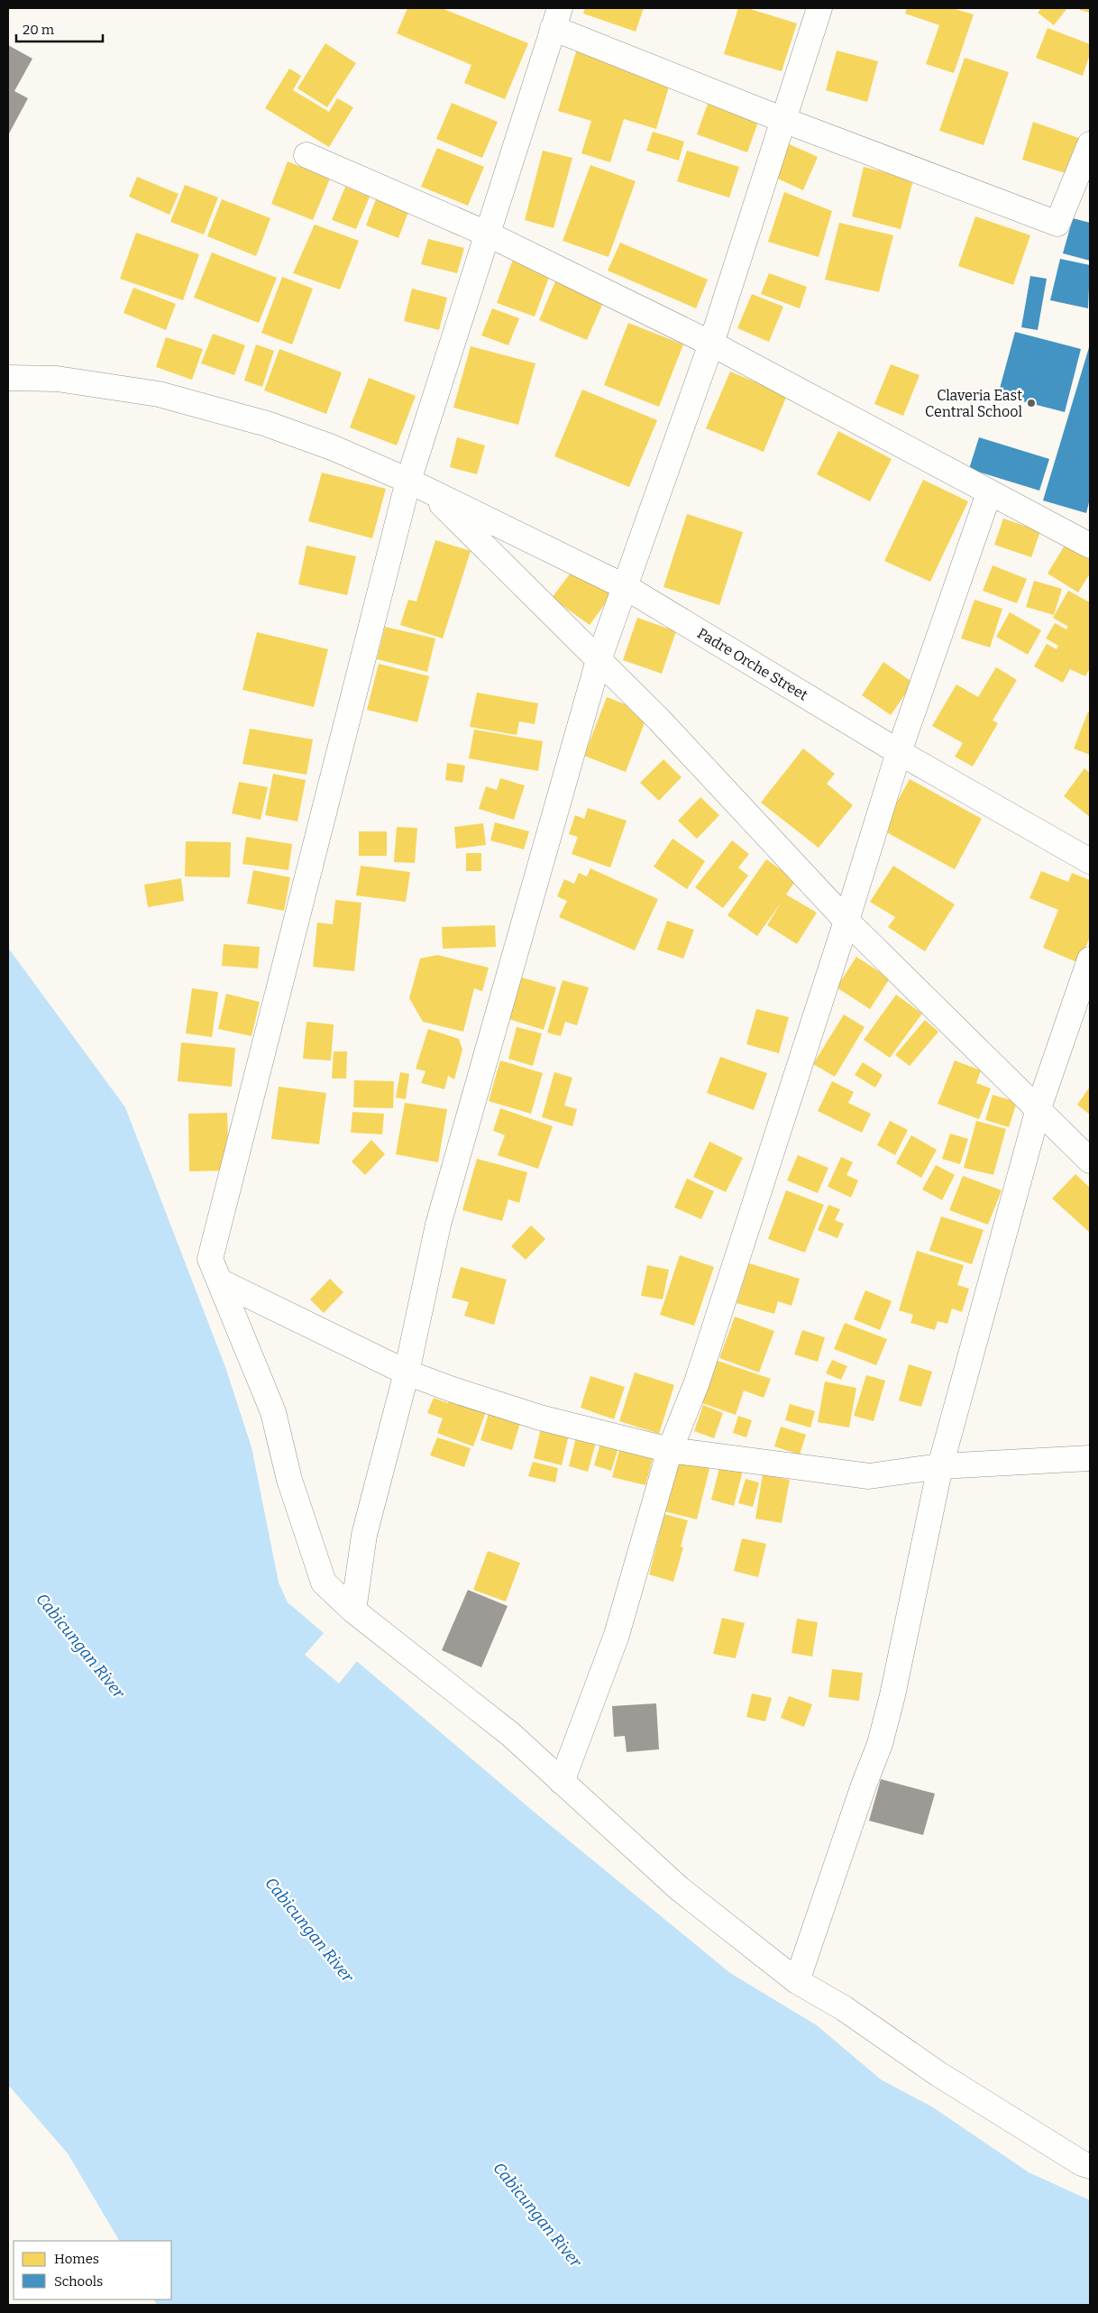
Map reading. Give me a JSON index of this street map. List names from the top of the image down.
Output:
{
  "streets": {
    "street": ["Padre Orche Street"]
  },
  "water": ["Cabicungan River"],
  "places": ["Claveria East Central School"],
  "legend": ["Homes", "Schools"],
  "scale_bar": "20 m"
}
